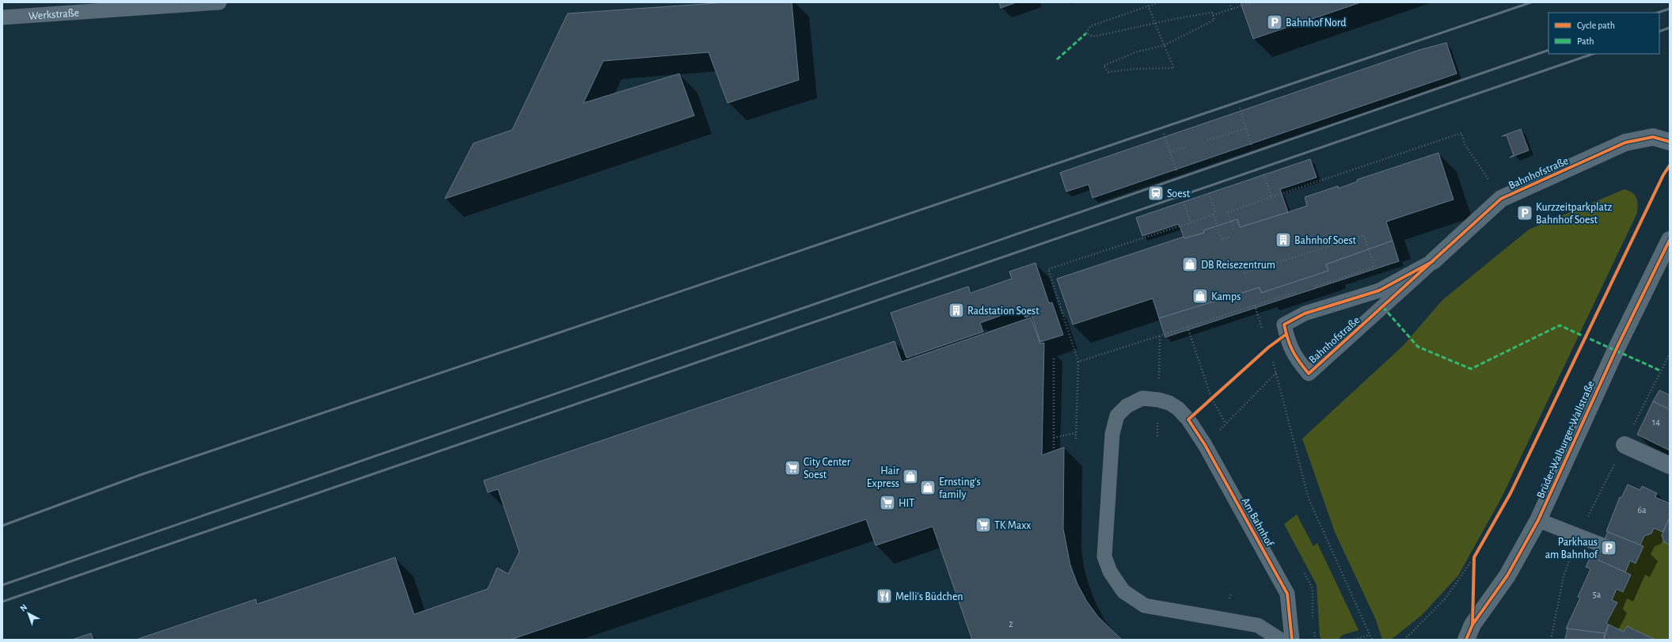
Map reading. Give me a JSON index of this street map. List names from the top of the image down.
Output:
{
  "streets": {
    "street": ["Bahnhofstraße", "Brüder-Walburger-Wallstraße"],
    "lane": ["Werkstraße", "Am Bahnhof"]
  },
  "places": {
    "parking": ["Bahnhof Nord", "Kurzzeitparkplatz Bahnhof Soest", "Parkhaus am Bahnhof"],
    "station": ["Soest"],
    "building": ["Bahnhof Soest", "Radstation Soest"],
    "shop": [
      "DB Reisezentrum",
      "Kamps",
      "Hair Express",
      "Ernsting's family"
    ],
    "supermarket": ["City Center Soest", "HIT", "TK Maxx"],
    "restaurant": ["Melli's Büdchen"]
  },
  "house_numbers": [
    "14",
    "6a",
    "5a",
    "2"
  ],
  "legend": ["Cycle path", "Path"],
  "north": "top left"
}
